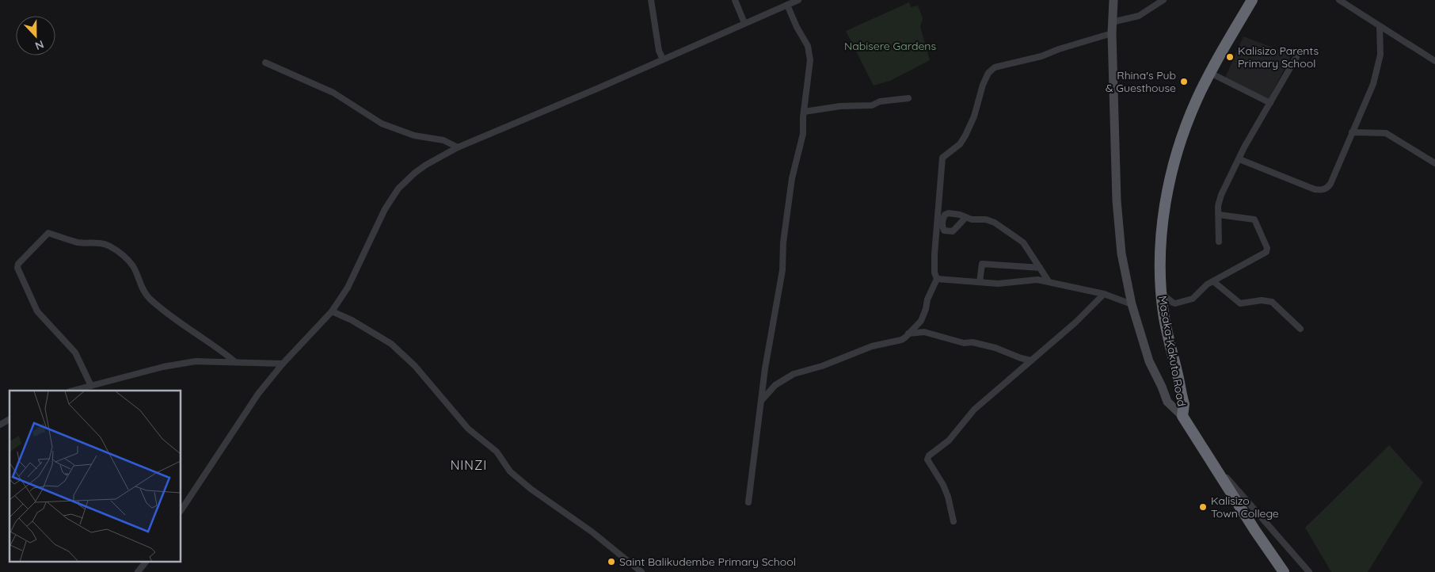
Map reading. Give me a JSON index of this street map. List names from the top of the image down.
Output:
{
  "streets": {
    "highway": ["Masaka-Kakuto Road"]
  },
  "districts": ["NINZI"],
  "parks": ["Nabisere Gardens"],
  "places": [
    "Kalisizo Parents Primary School",
    "Rhina's Pub & Guesthouse",
    "Kalisizo Town College",
    "Saint Balikudembe Primary School"
  ],
  "north": "bottom"
}
